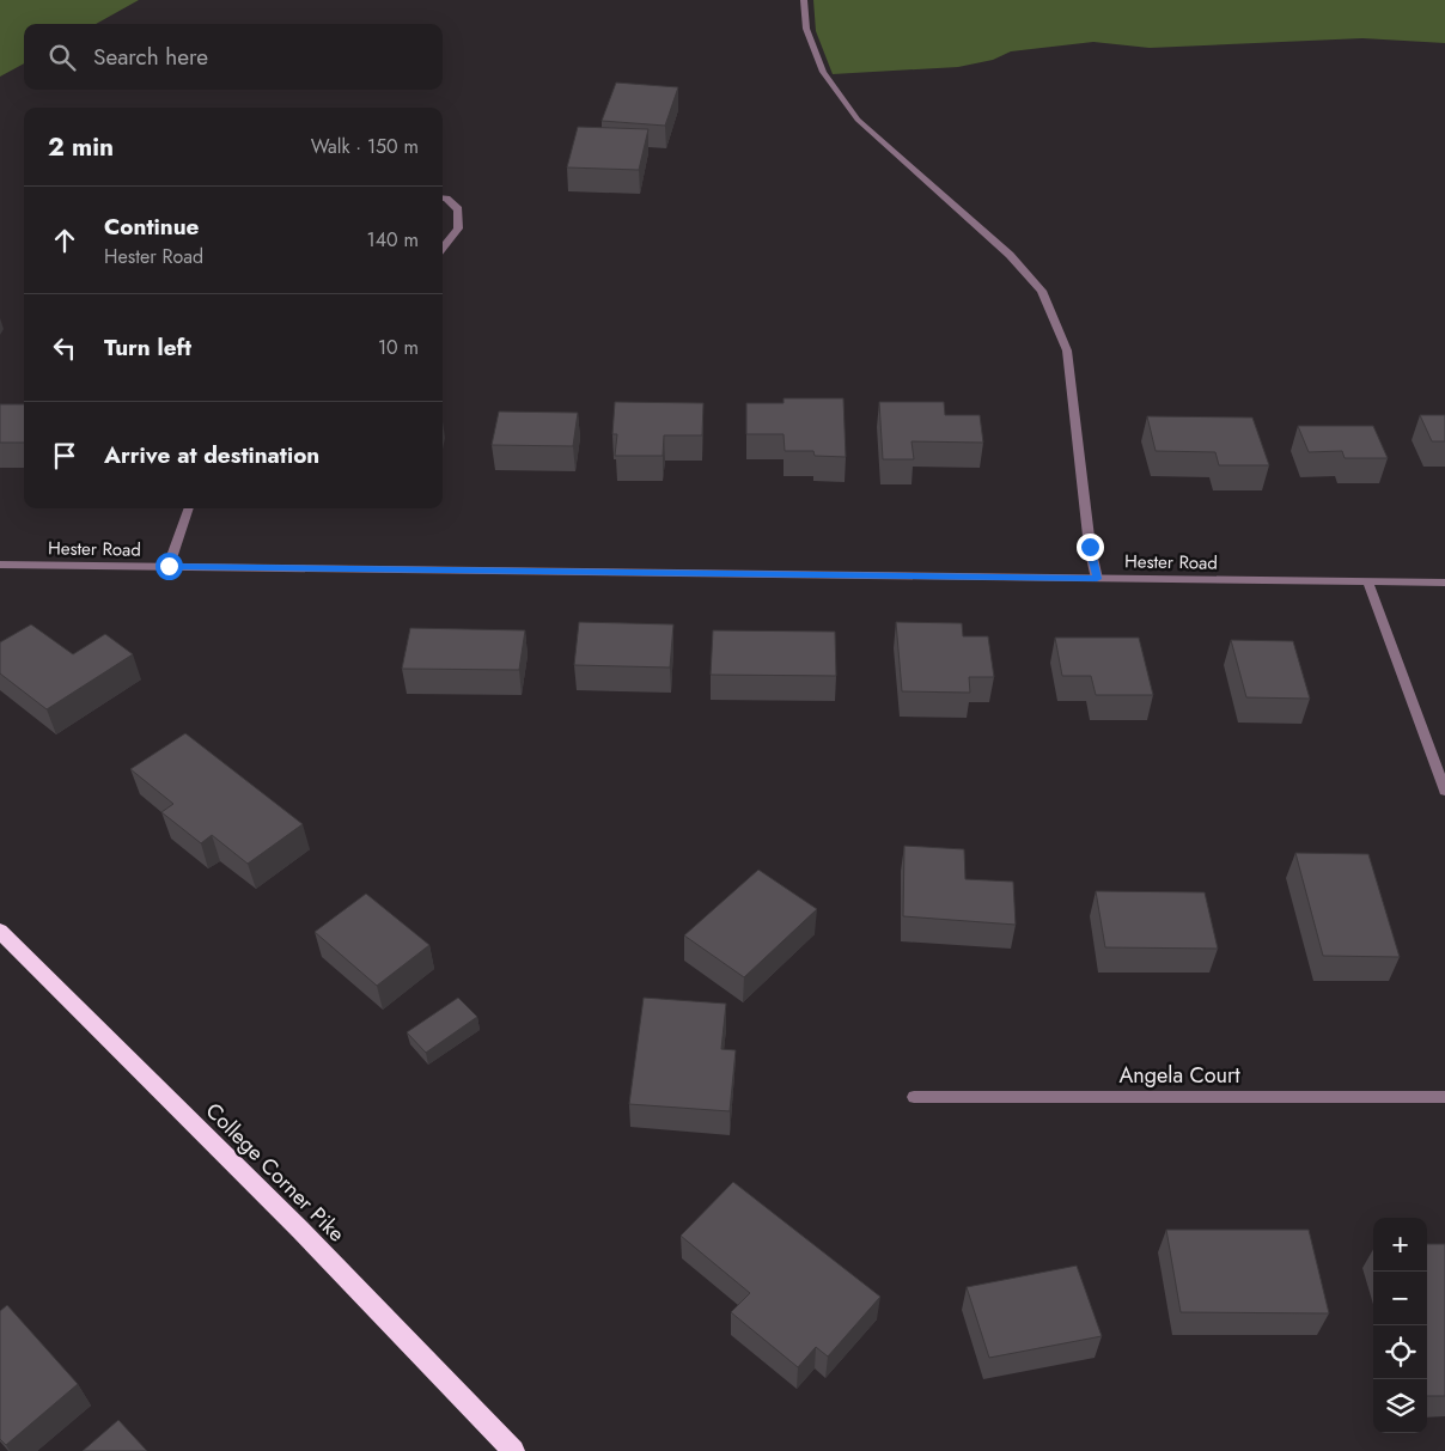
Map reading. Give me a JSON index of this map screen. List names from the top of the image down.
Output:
{
  "streets": {
    "highway": ["College Corner Pike"],
    "street": ["Hester Road", "Angela Court"]
  },
  "page": {
    "search": "Search here",
    "heading": ["2 min", "Walk · 150 m"],
    "list": [
      ["Continue", "Hester Road", "140 m"],
      ["Turn left", "10 m"],
      "Arrive at destination"
    ],
    "map_buttons": ["+", "−"]
  }
}
